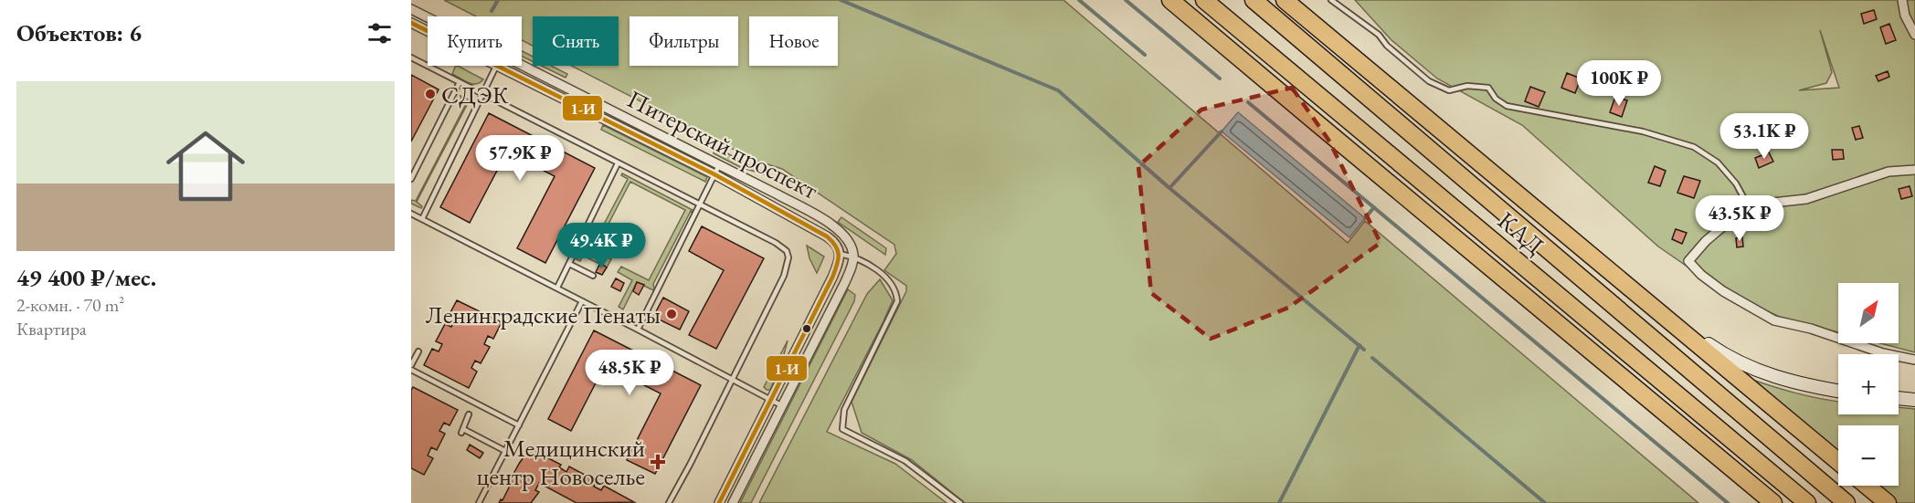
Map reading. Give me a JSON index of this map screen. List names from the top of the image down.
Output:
{
  "streets": {
    "highway": ["КАД"],
    "street": ["Питерский проспект"]
  },
  "places": {
    "other": ["СДЭК", "Ленинградские Пенаты"],
    "health": ["Медицинский центр Новоселье"]
  },
  "lines": ["transit line 1-И"],
  "north": "top right",
  "page": {
    "heading": "Объектов: 6",
    "chip": [
      "Купить",
      "Снять",
      "Фильтры",
      "Новое"
    ],
    "price": [
      "100K ₽",
      "53.1K ₽",
      "57.9K ₽",
      "43.5K ₽",
      "49.4K ₽",
      "48.5K ₽"
    ],
    "list": [
      {
        "name": "49 400 ₽/мес.",
        "note": "2-комн. · 70 m² · Квартира"
      }
    ],
    "map_buttons": ["+", "−"]
  }
}
